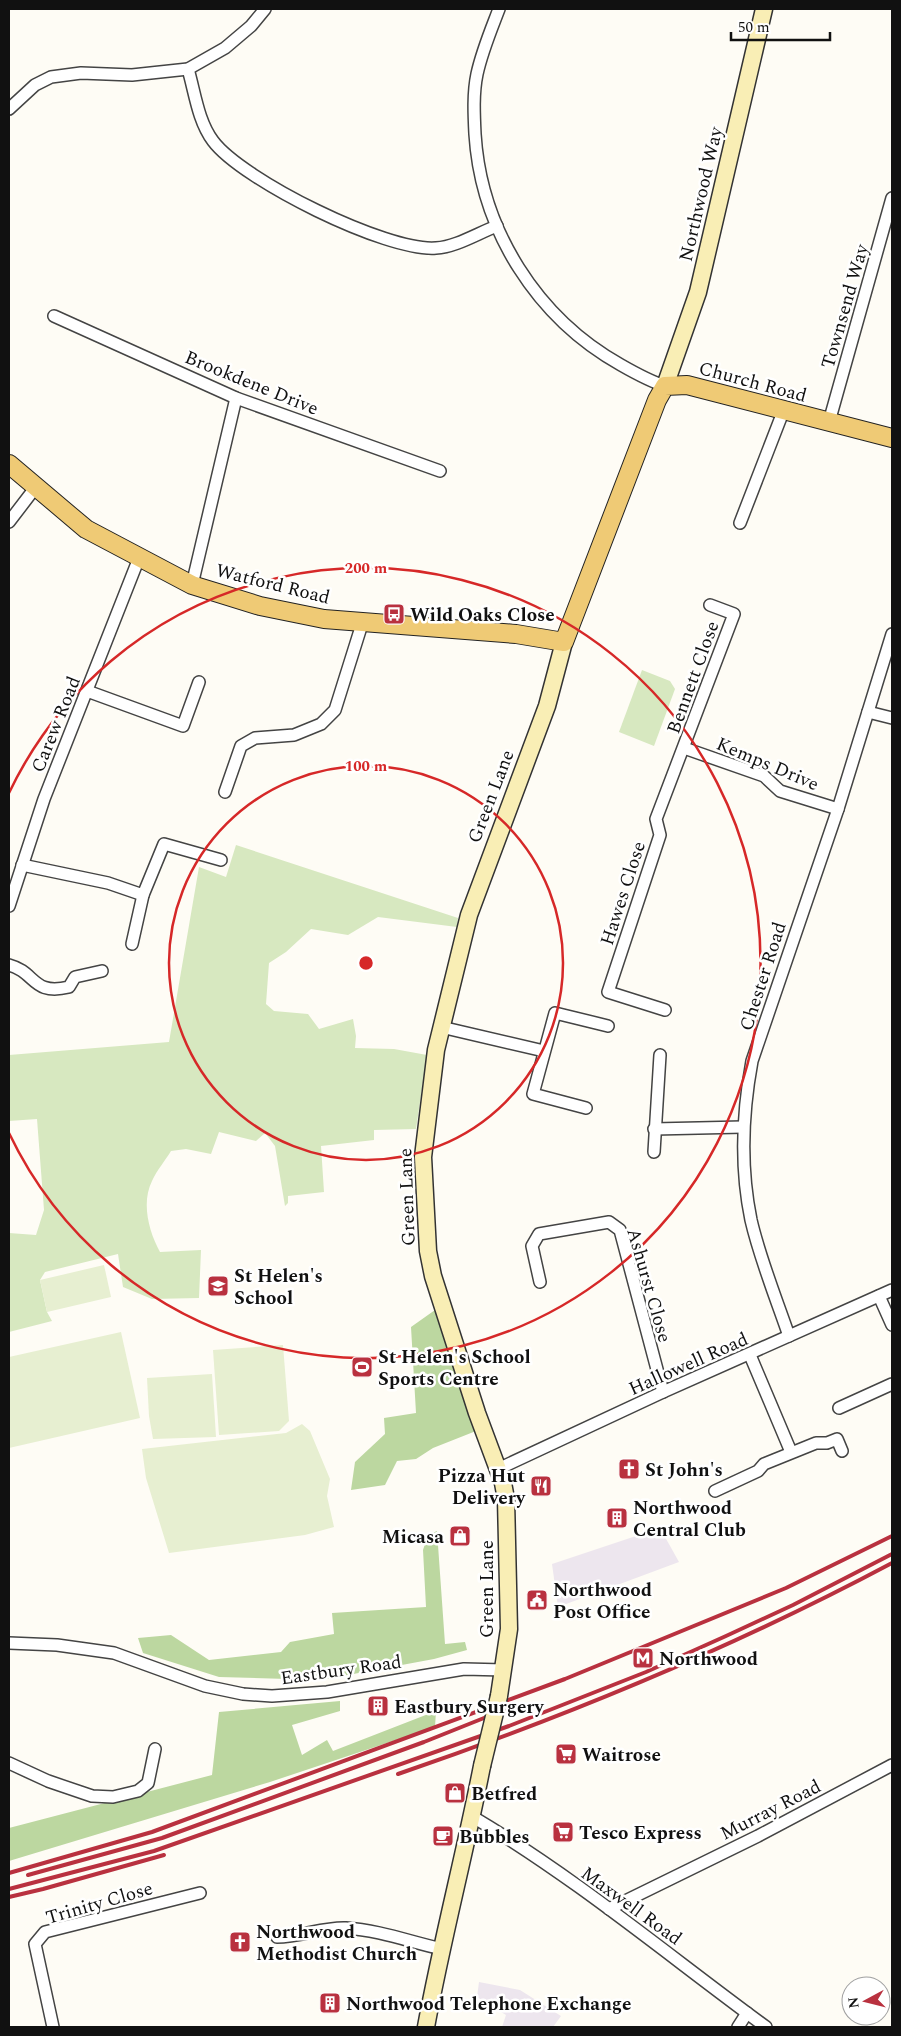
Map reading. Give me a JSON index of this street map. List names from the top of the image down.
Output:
{
  "streets": {
    "main road": [
      "Northwood Way",
      "Church Road",
      "Watford Road",
      "Green Lane"
    ],
    "street": [
      "Townsend Way",
      "Brookdene Drive",
      "Bennett Close",
      "Carew Road",
      "Kemps Drive",
      "Hawes Close",
      "Chester Road",
      "Ashurst Close",
      "Hallowell Road",
      "Eastbury Road",
      "Murray Road",
      "Trinity Close",
      "Maxwell Road"
    ]
  },
  "crossings": [
    ["Northwood Way", "Church Road"],
    ["Northwood Way", "Green Lane"],
    ["Townsend Way", "Church Road"],
    ["Church Road", "Green Lane"],
    ["Watford Road", "Carew Road"],
    ["Watford Road", "Green Lane"],
    ["Bennett Close", "Kemps Drive"],
    ["Bennett Close", "Hawes Close"],
    ["Kemps Drive", "Hawes Close"],
    ["Kemps Drive", "Chester Road"],
    ["Green Lane", "Hallowell Road"],
    ["Green Lane", "Eastbury Road"],
    ["Green Lane", "Maxwell Road"],
    ["Chester Road", "Hallowell Road"],
    ["Ashurst Close", "Hallowell Road"],
    ["Murray Road", "Maxwell Road"]
  ],
  "places": {
    "bus stop": ["Wild Oaks Close"],
    "school or university": ["St Helen's School"],
    "sports": ["St Helen's School Sports Centre"],
    "church": ["St John's", "Northwood Methodist Church"],
    "restaurant": ["Pizza Hut Delivery"],
    "building": ["Northwood Central Club", "Eastbury Surgery", "Northwood Telephone Exchange"],
    "shop": ["Micasa", "Betfred"],
    "public building": ["Northwood Post Office"],
    "metro station": ["Northwood"],
    "supermarket": ["Waitrose", "Tesco Express"],
    "cafe": ["Bubbles"]
  },
  "scale_bar": "50 m",
  "north": "left",
  "rings": ["200 m", "100 m"]
}
